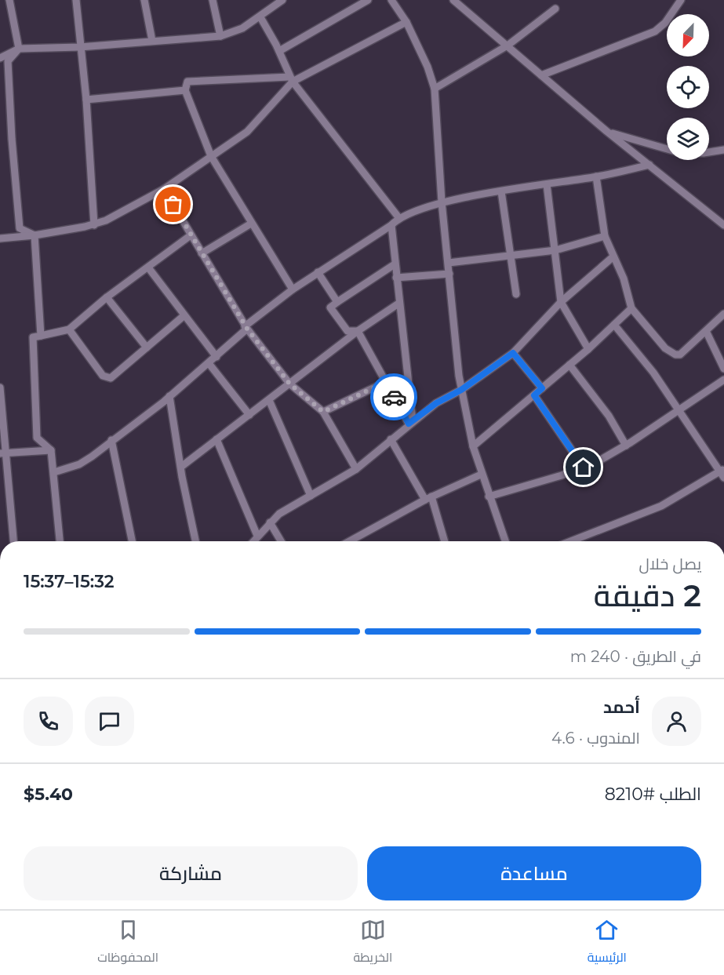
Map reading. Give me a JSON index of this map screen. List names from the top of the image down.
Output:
{
  "north": "bottom left",
  "page": {
    "heading": ["2 دقيقة", "يصل خلال", "15:32–15:37"],
    "panel": [
      "أحمد",
      "المندوب · 4.6",
      "الطلب #8210",
      "$5.40"
    ],
    "bar": "في الطريق · 240 m",
    "buttons": ["مساعدة", "مشاركة"],
    "tabs": ["الرئيسية", "الخريطة", "المحفوظات"]
  }
}
